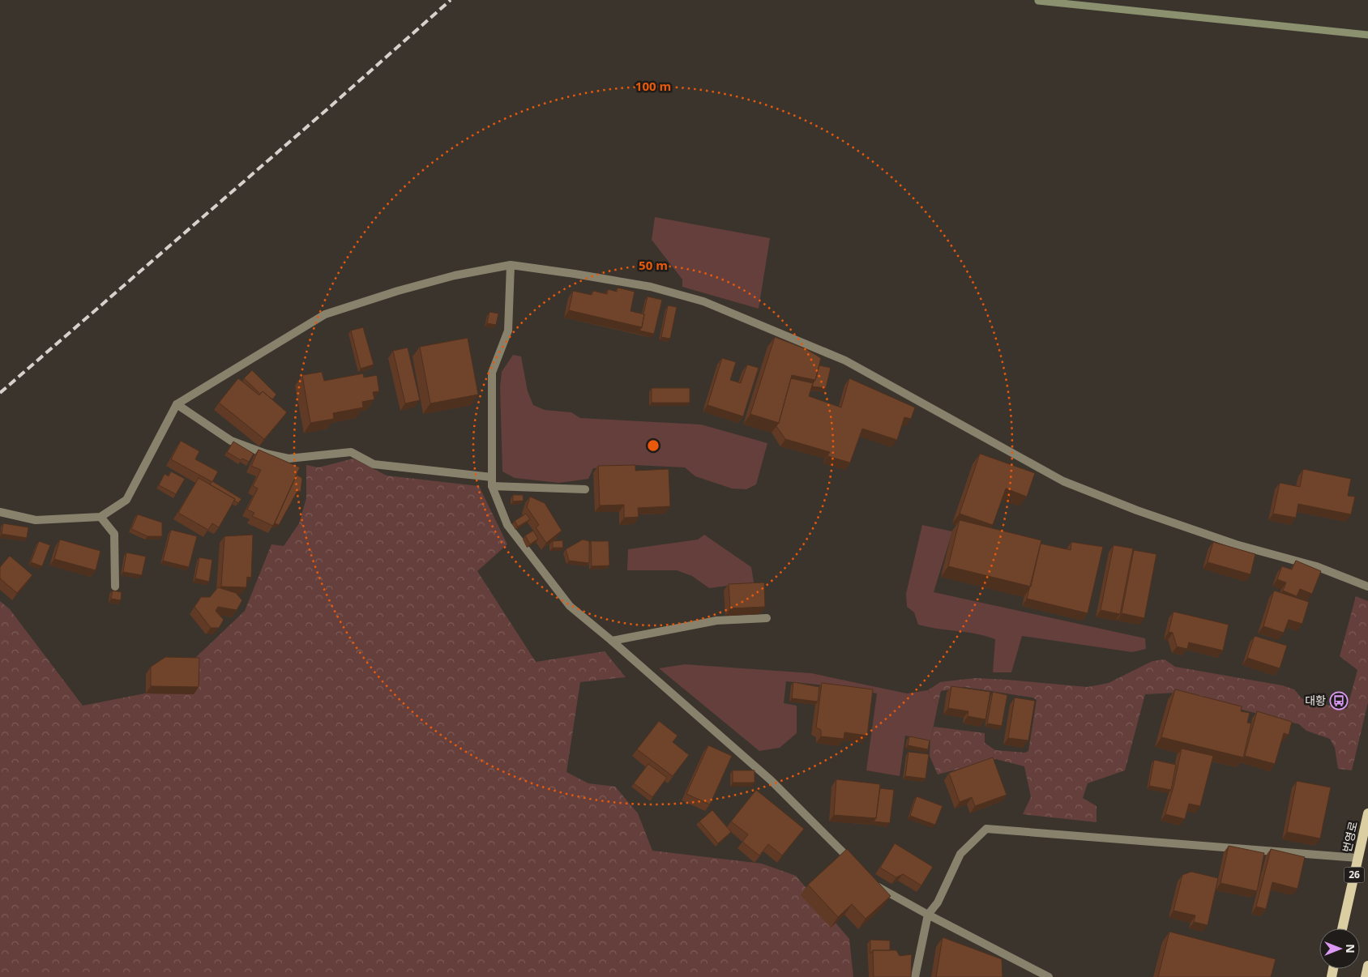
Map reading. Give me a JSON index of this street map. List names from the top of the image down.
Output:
{
  "streets": {
    "main road": ["번영로", "26"]
  },
  "places": {
    "bus stop": ["대황"]
  },
  "north": "right",
  "rings": ["100 m", "50 m"]
}
